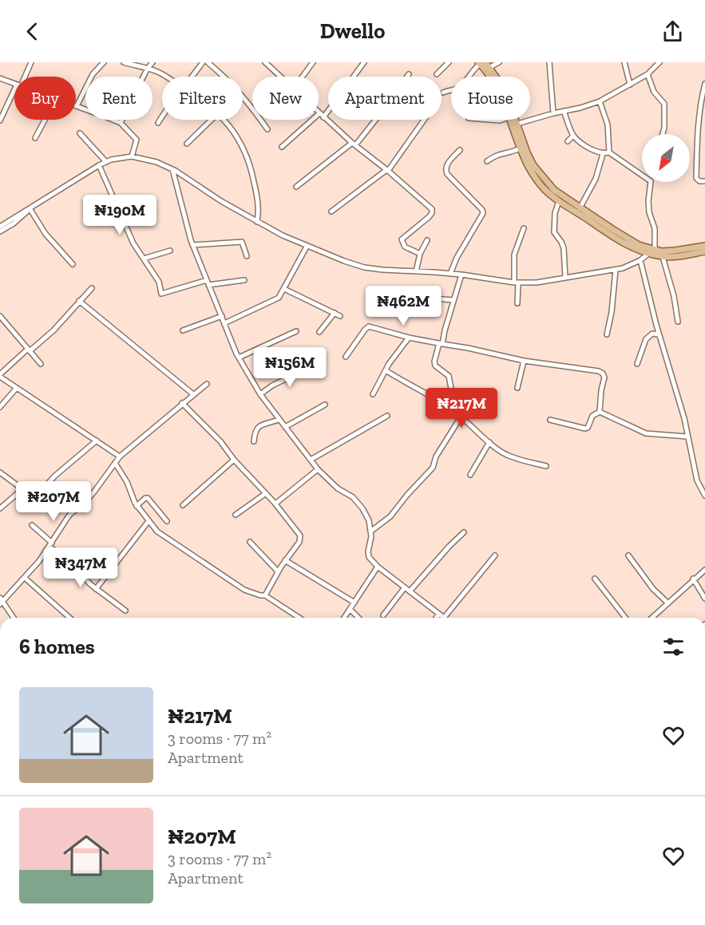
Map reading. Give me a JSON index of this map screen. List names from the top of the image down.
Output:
{
  "north": "bottom left",
  "page": {
    "header": "Dwello",
    "chip": [
      "Buy",
      "Rent",
      "Filters",
      "New",
      "Apartment",
      "House"
    ],
    "price": [
      "₦190M",
      "₦462M",
      "₦156M",
      "₦217M",
      "₦207M",
      "₦347M"
    ],
    "heading": "6 homes",
    "list": [
      {
        "name": "₦217M",
        "note": "3 rooms · 77 m² · Apartment"
      },
      {
        "name": "₦207M",
        "note": "3 rooms · 77 m² · Apartment"
      }
    ]
  }
}
